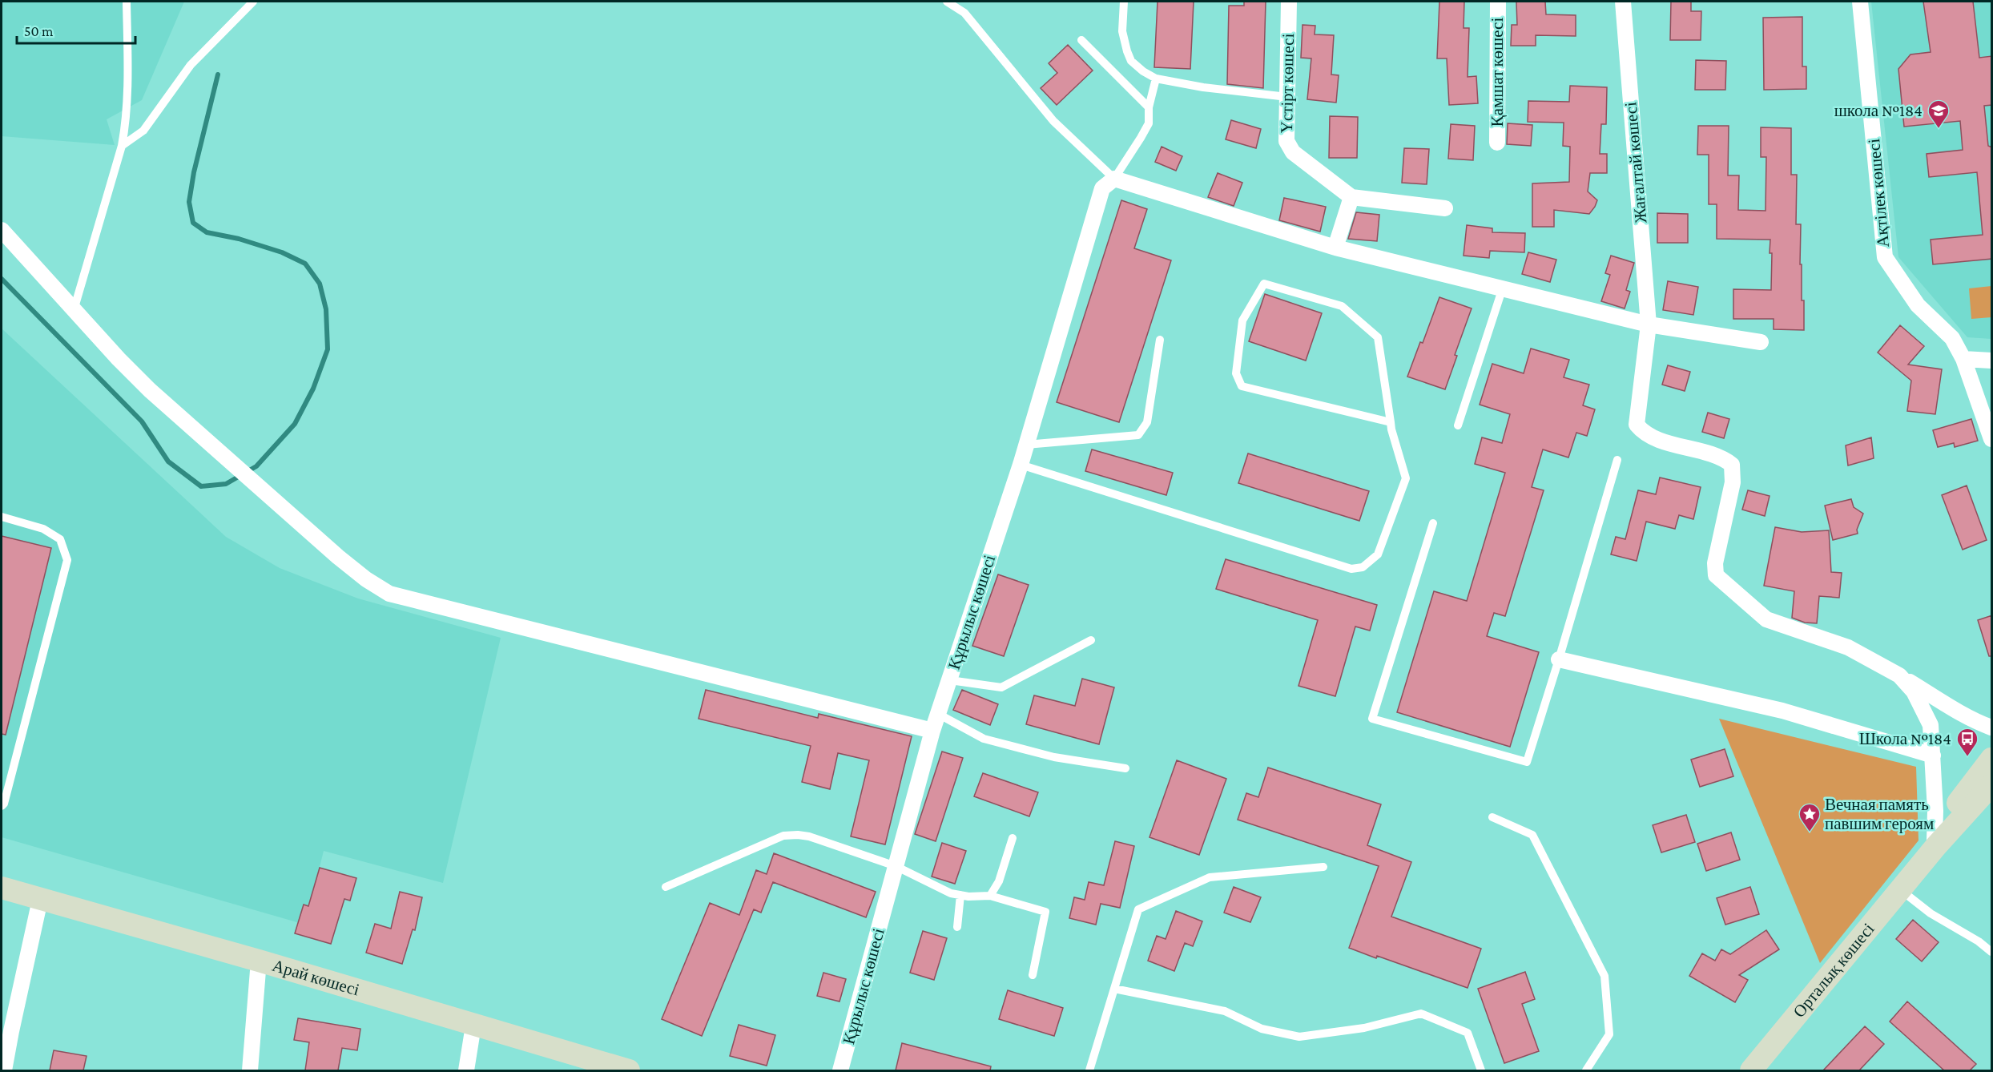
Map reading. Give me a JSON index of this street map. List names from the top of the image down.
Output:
{
  "streets": {
    "main road": ["Орталық көшесі", "Арай көшесі"],
    "street": [
      "Қамшат көшесі",
      "Үстірт көшесі",
      "Жағалтай көшесі",
      "Ақтілек көшесі",
      "Құрылыс көшесі"
    ]
  },
  "places": {
    "school or university": ["школа №184"],
    "bus stop": ["Школа №184"],
    "place": ["Вечная память павшим героям"]
  },
  "scale_bar": "50 m"
}
